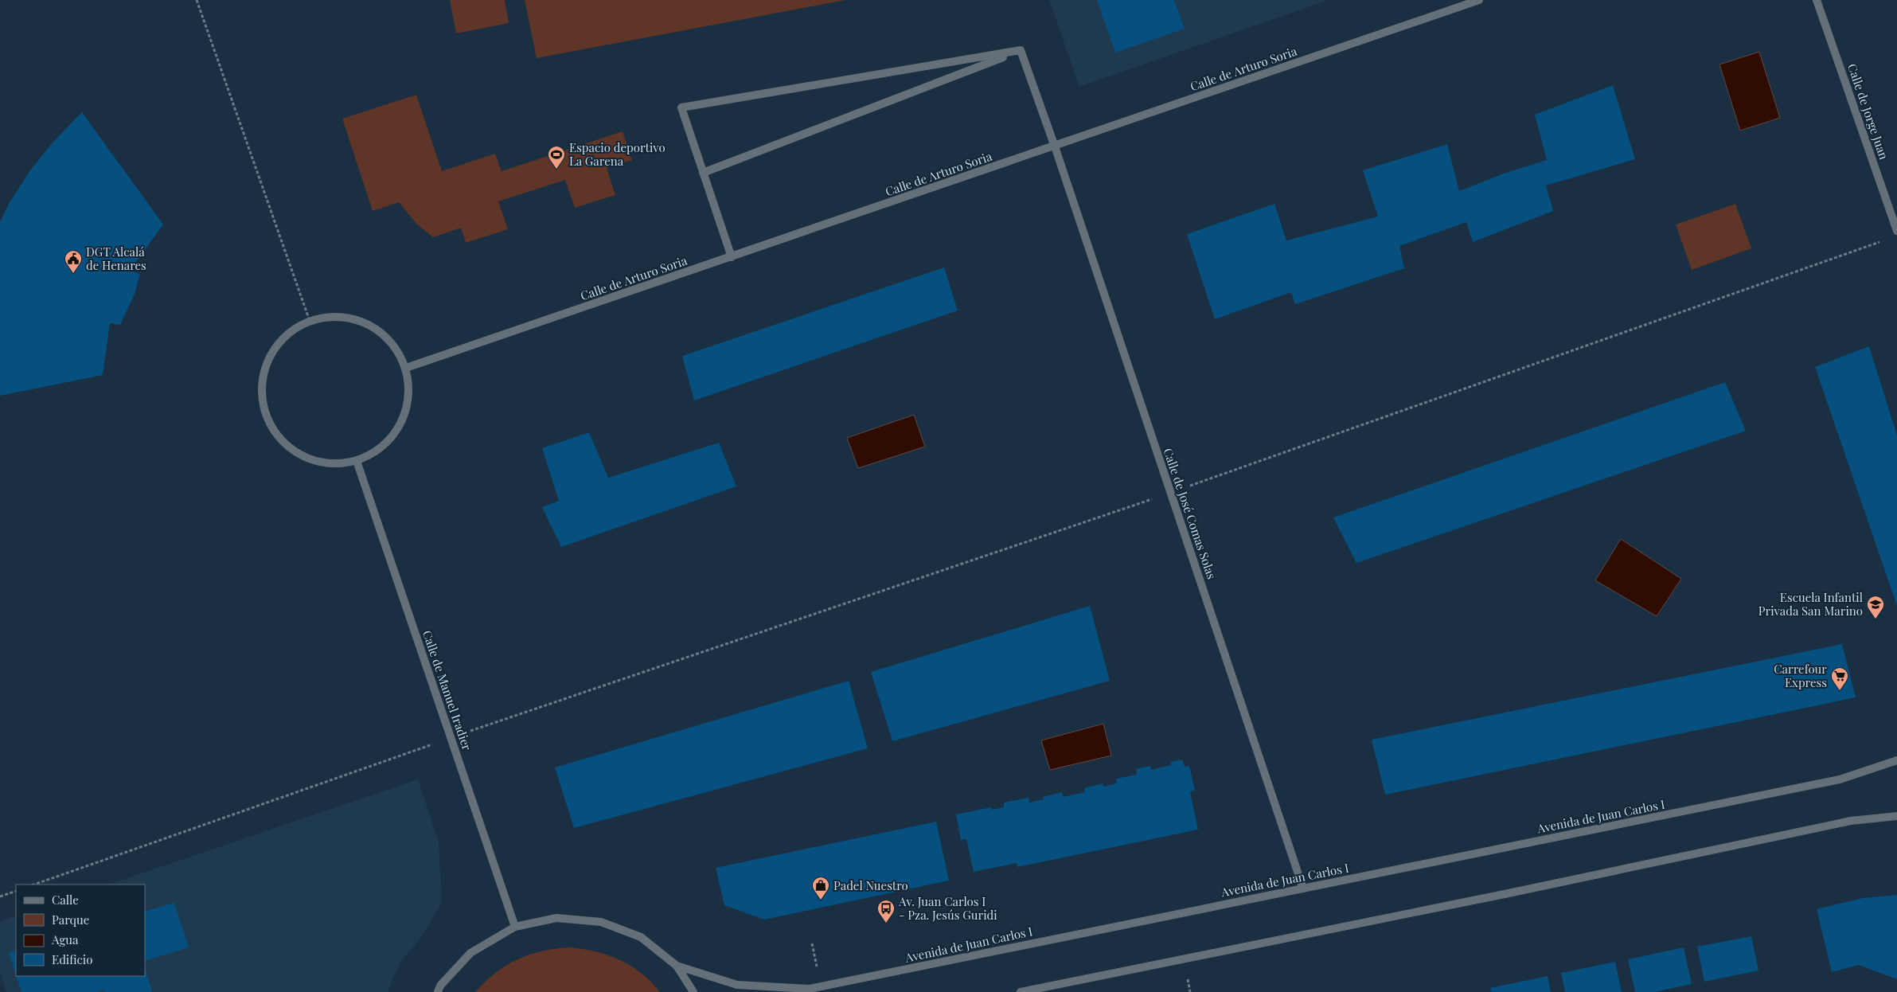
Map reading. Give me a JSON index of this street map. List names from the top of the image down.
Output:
{
  "streets": {
    "street": [
      "Calle de Arturo Soria",
      "Calle de Jorge Juan",
      "Calle de José Comas Solas",
      "Calle de Manuel Iradier",
      "Avenida de Juan Carlos I"
    ]
  },
  "crossings": [
    ["Calle de Arturo Soria", "Calle de José Comas Solas"],
    ["Calle de José Comas Solas", "Avenida de Juan Carlos I"]
  ],
  "places": {
    "sports": ["Espacio deportivo La Garena"],
    "public building": ["DGT Alcalá de Henares"],
    "school or university": ["Escuela Infantil Privada San Marino"],
    "supermarket": ["Carrefour Express"],
    "shop": ["Padel Nuestro"],
    "bus stop": ["Av. Juan Carlos I - Pza. Jesús Guridi"]
  },
  "legend": [
    "Calle",
    "Parque",
    "Agua",
    "Edificio"
  ]
}
